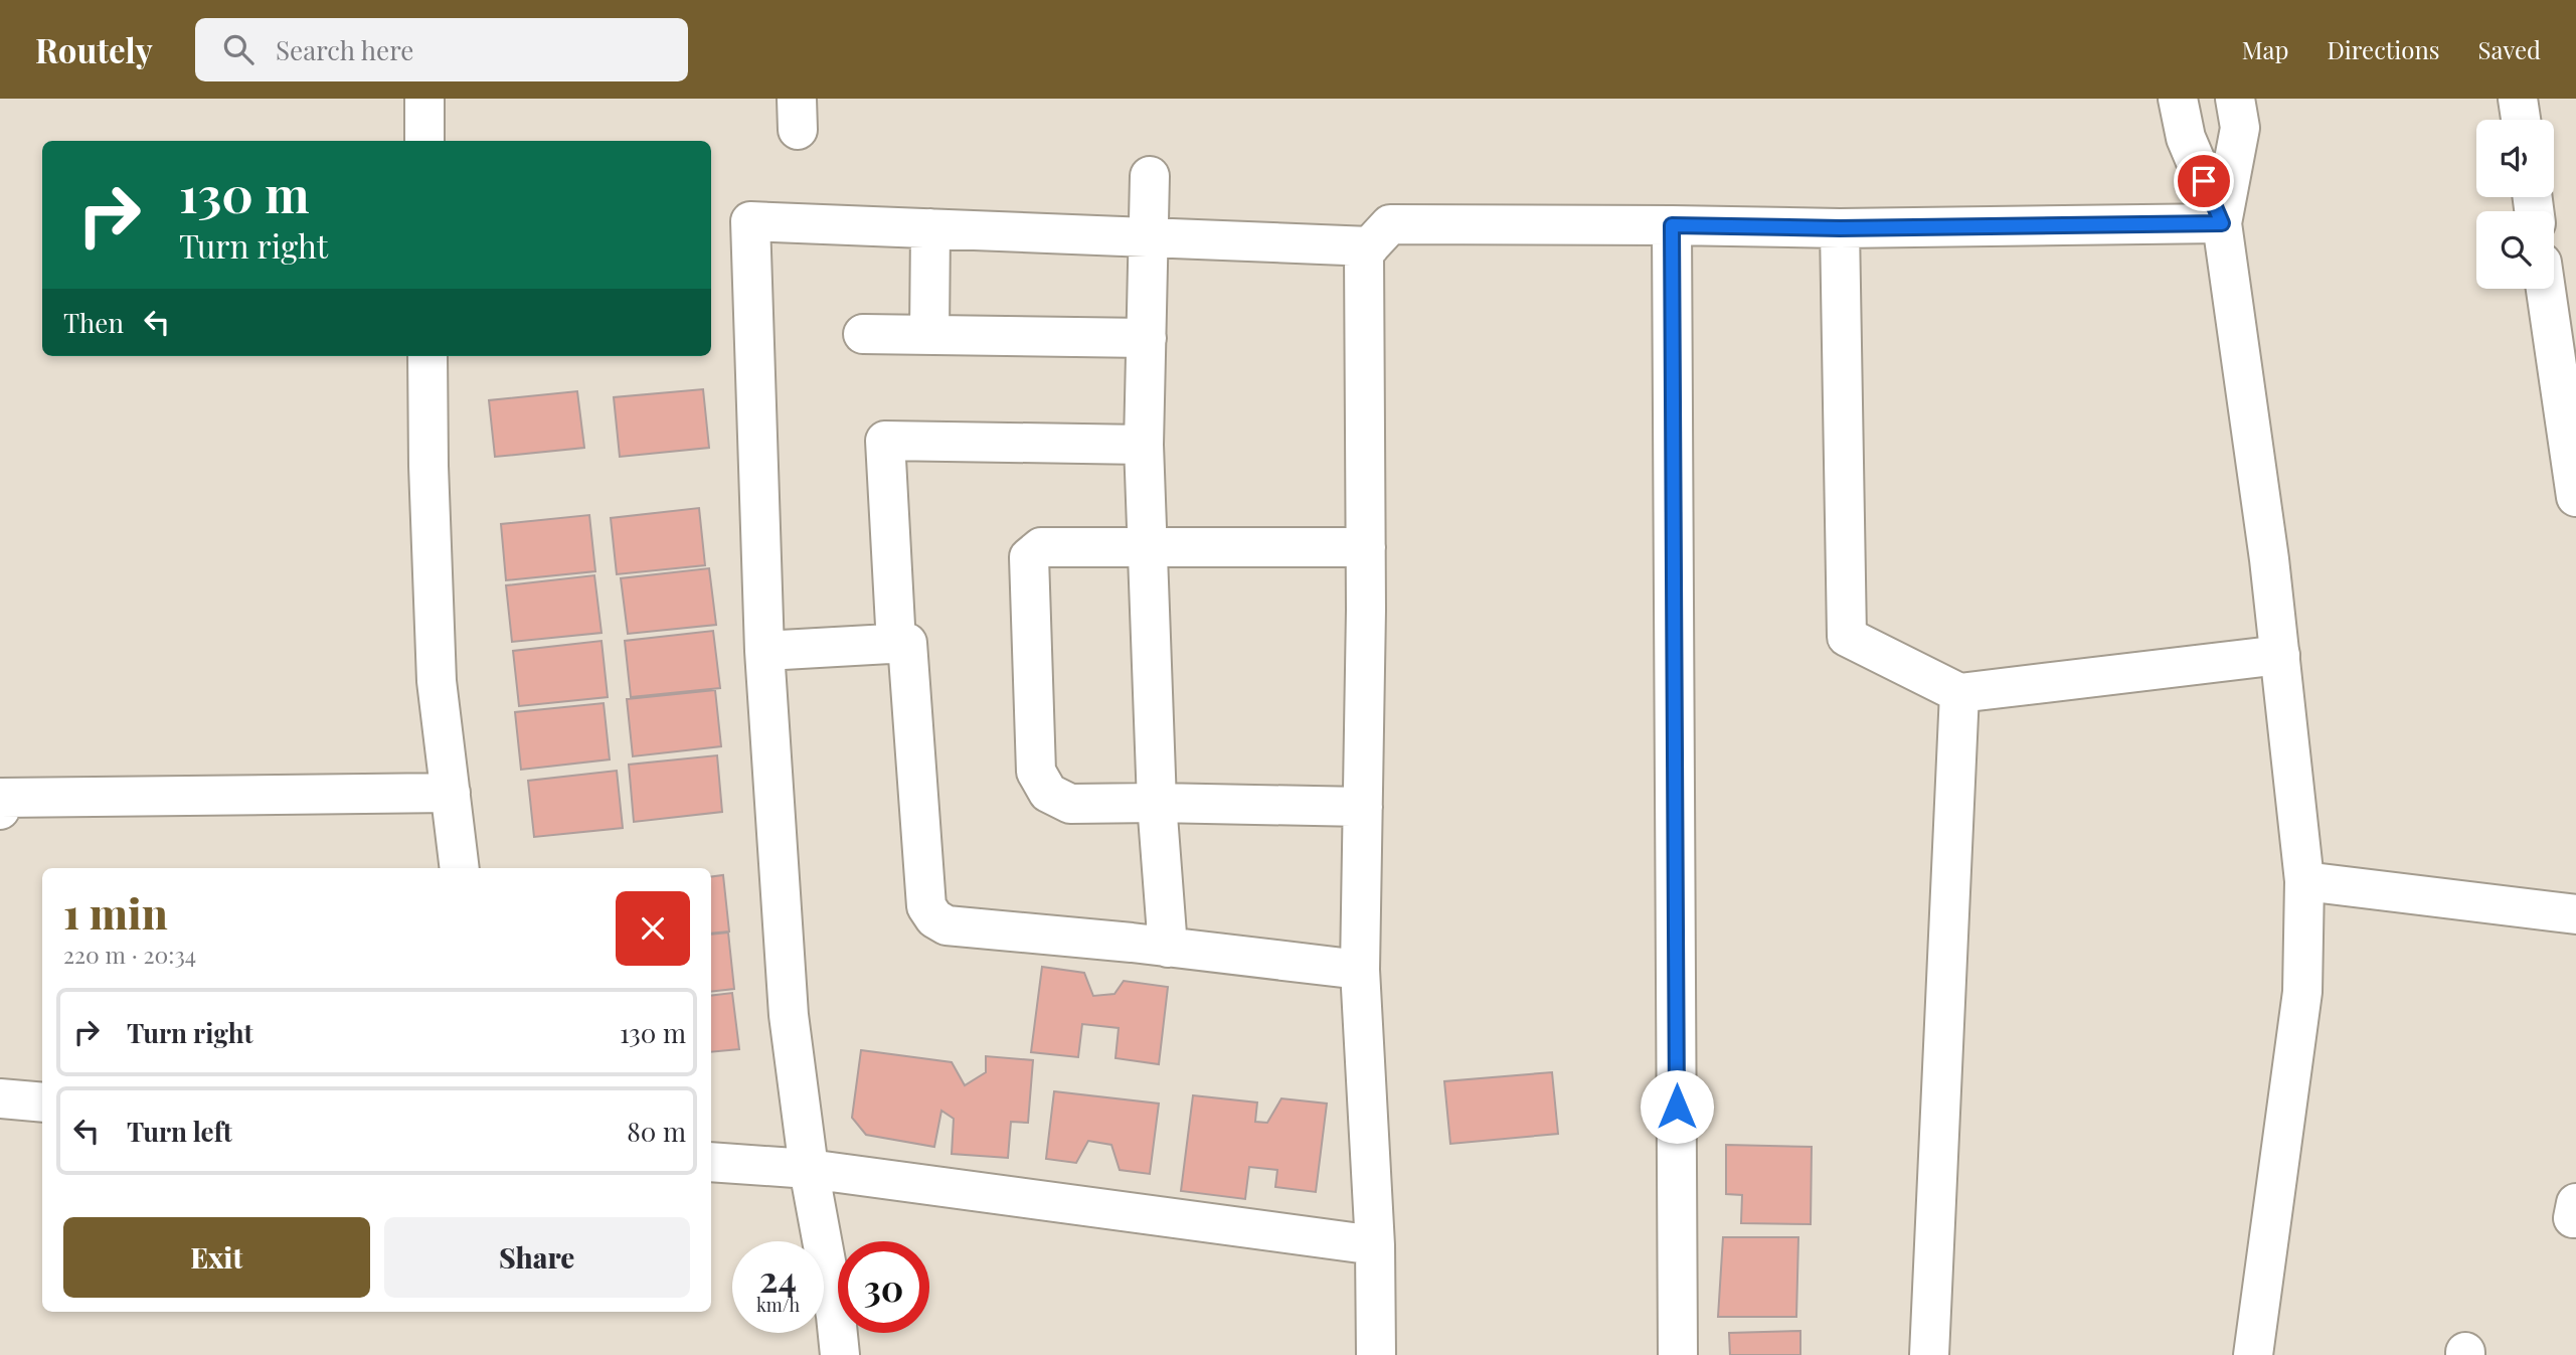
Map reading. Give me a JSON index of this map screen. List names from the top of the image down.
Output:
{
  "page": {
    "header": "Routely",
    "search": "Search here",
    "nav": ["Map", "Directions", "Saved"],
    "turn": ["130 m", "Turn right"],
    "then": "Then",
    "heading": ["1 min", "220 m · 20:34"],
    "list": [
      {
        "name": "Turn right",
        "value": "130 m"
      },
      {
        "name": "Turn left",
        "value": "80 m"
      }
    ],
    "buttons": ["Exit", "Share"],
    "speed": "24 km/h",
    "limit": "30"
  }
}
